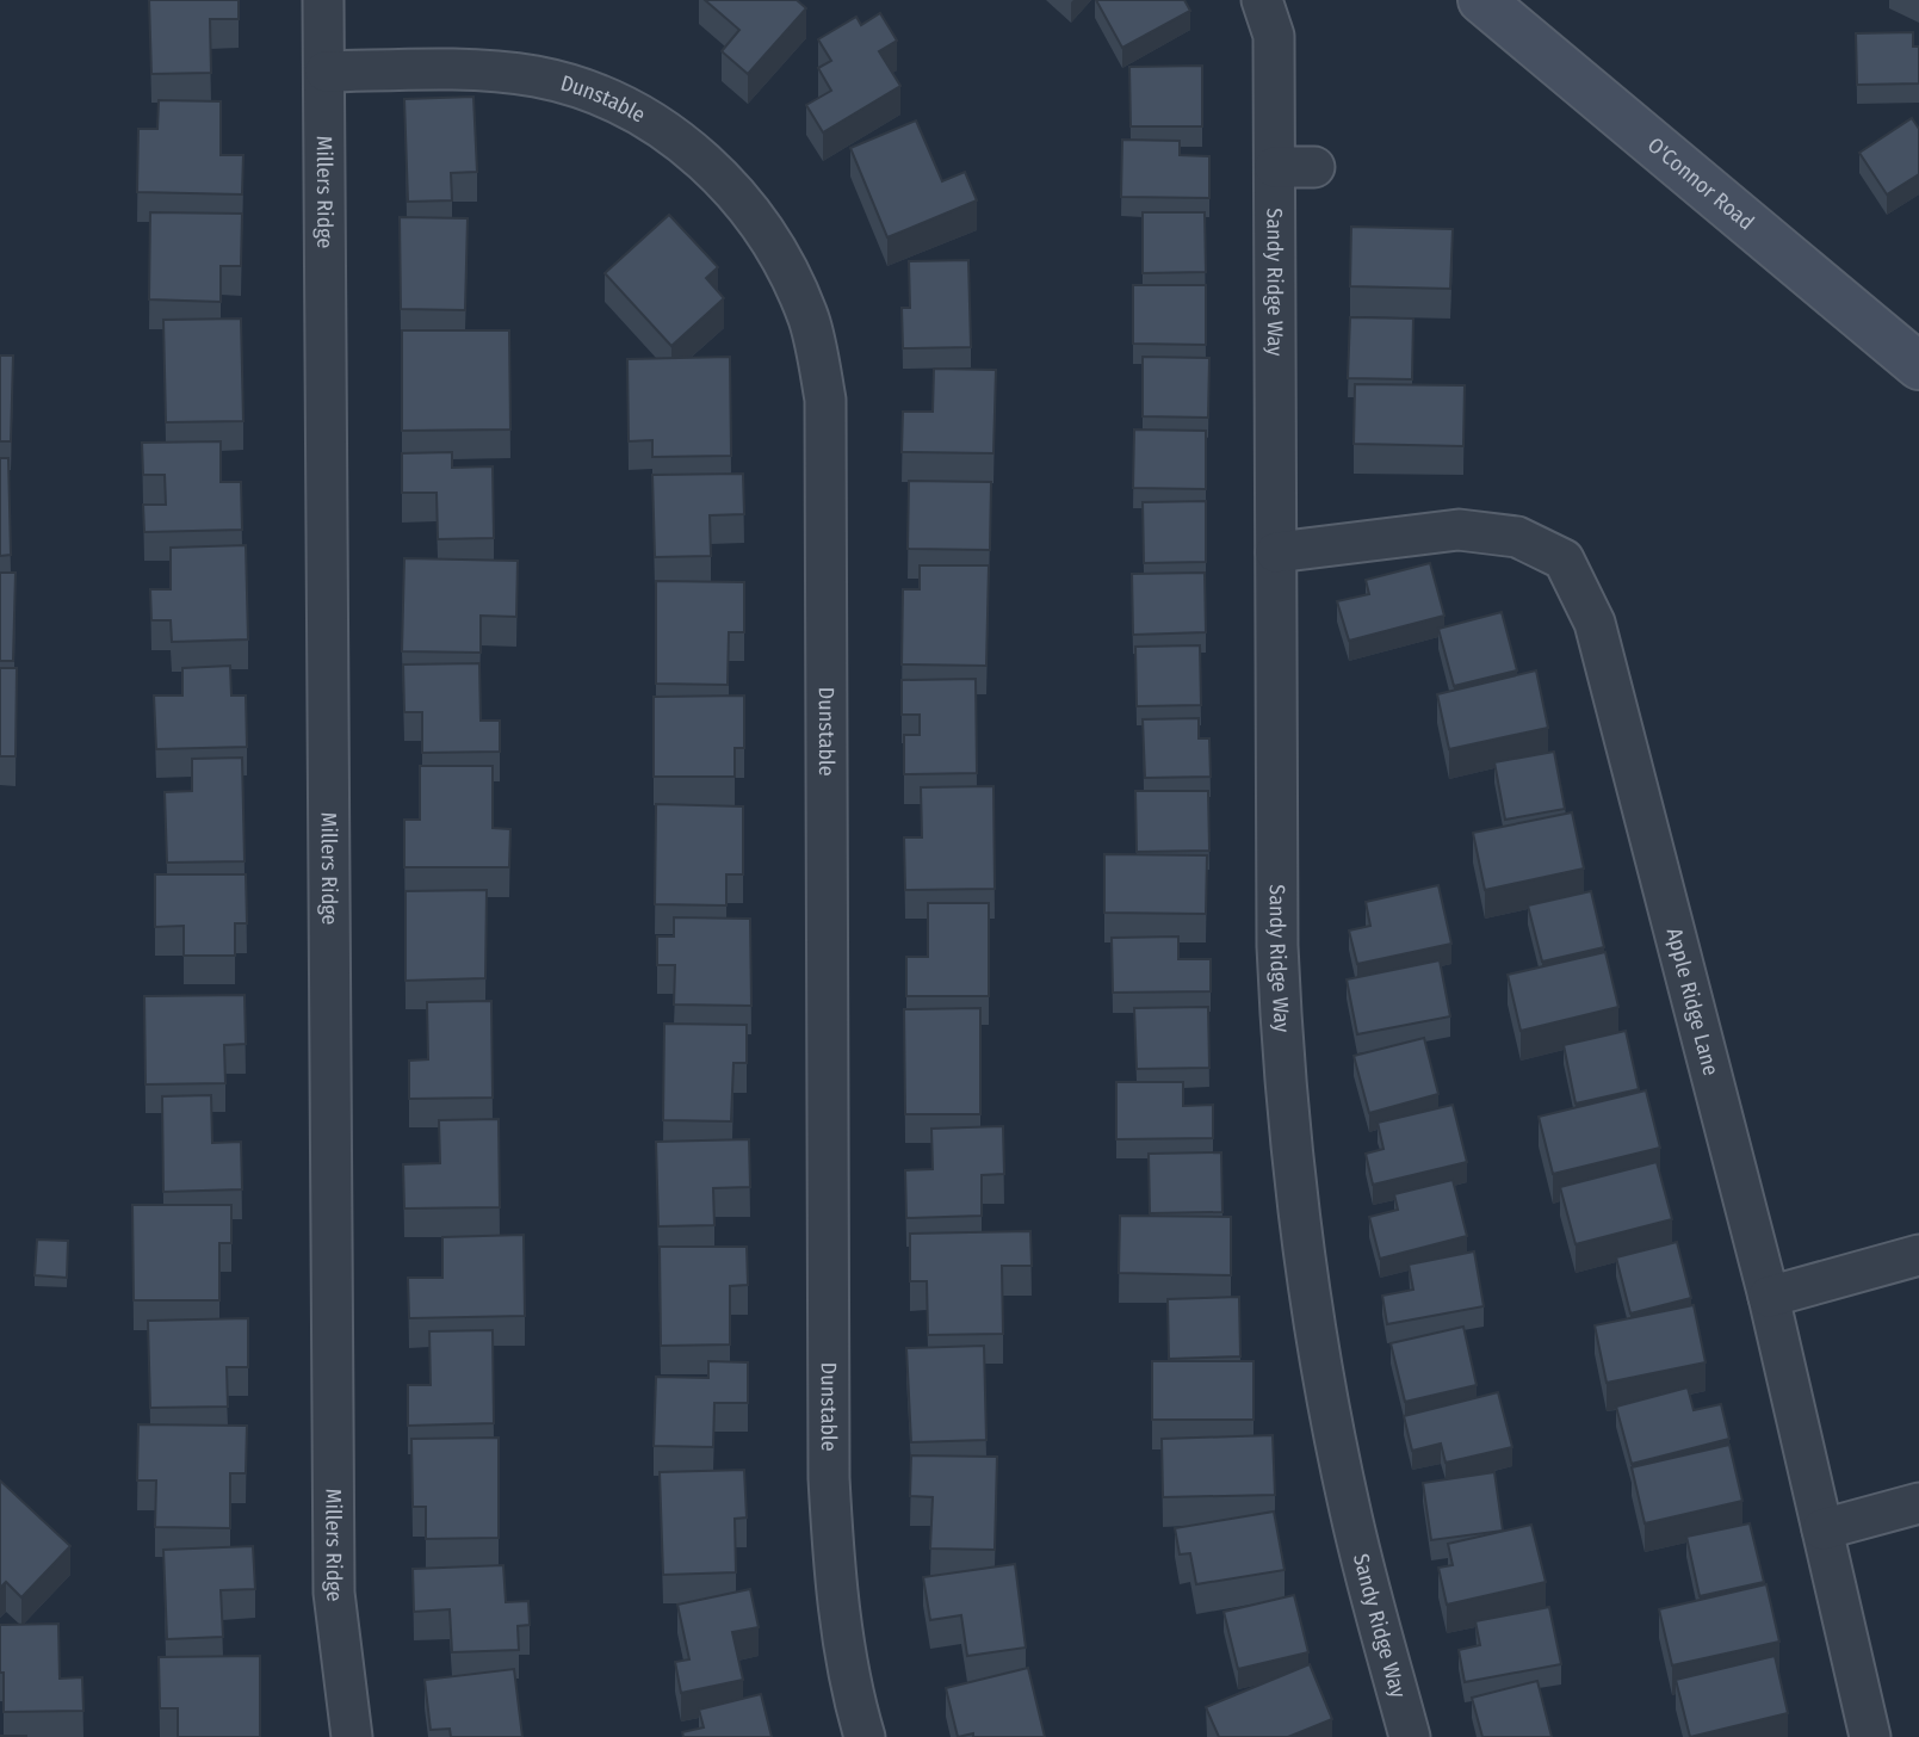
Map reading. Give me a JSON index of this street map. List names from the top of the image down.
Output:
{
  "streets": {
    "main road": ["O'Connor Road"],
    "street": [
      "Dunstable",
      "Millers Ridge",
      "Sandy Ridge Way",
      "Apple Ridge Lane"
    ]
  },
  "crossings": [
    ["Dunstable", "Millers Ridge"],
    ["Sandy Ridge Way", "Apple Ridge Lane"]
  ]
}
